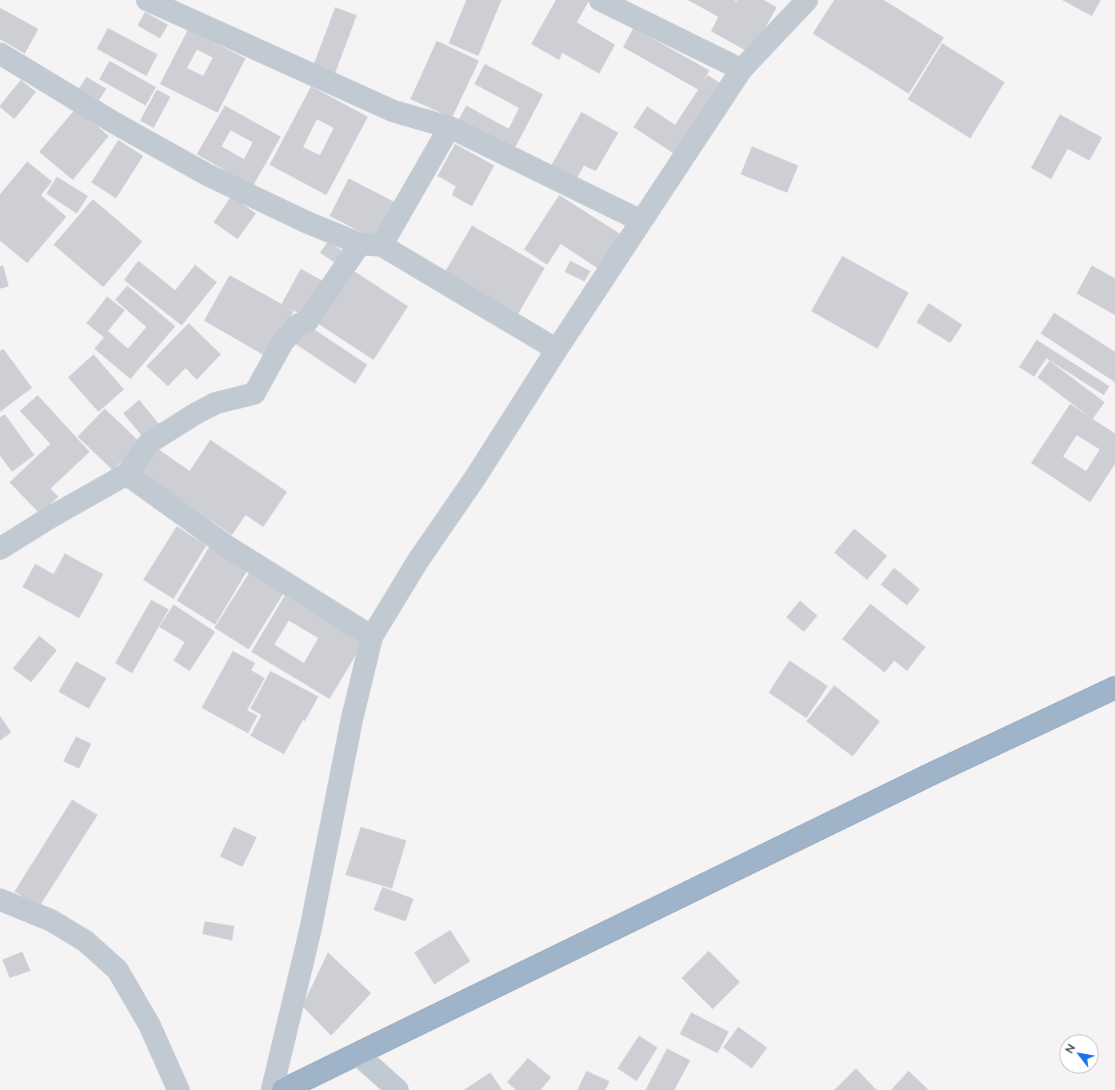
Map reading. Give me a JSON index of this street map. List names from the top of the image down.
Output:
{
  "north": "top left"
}
